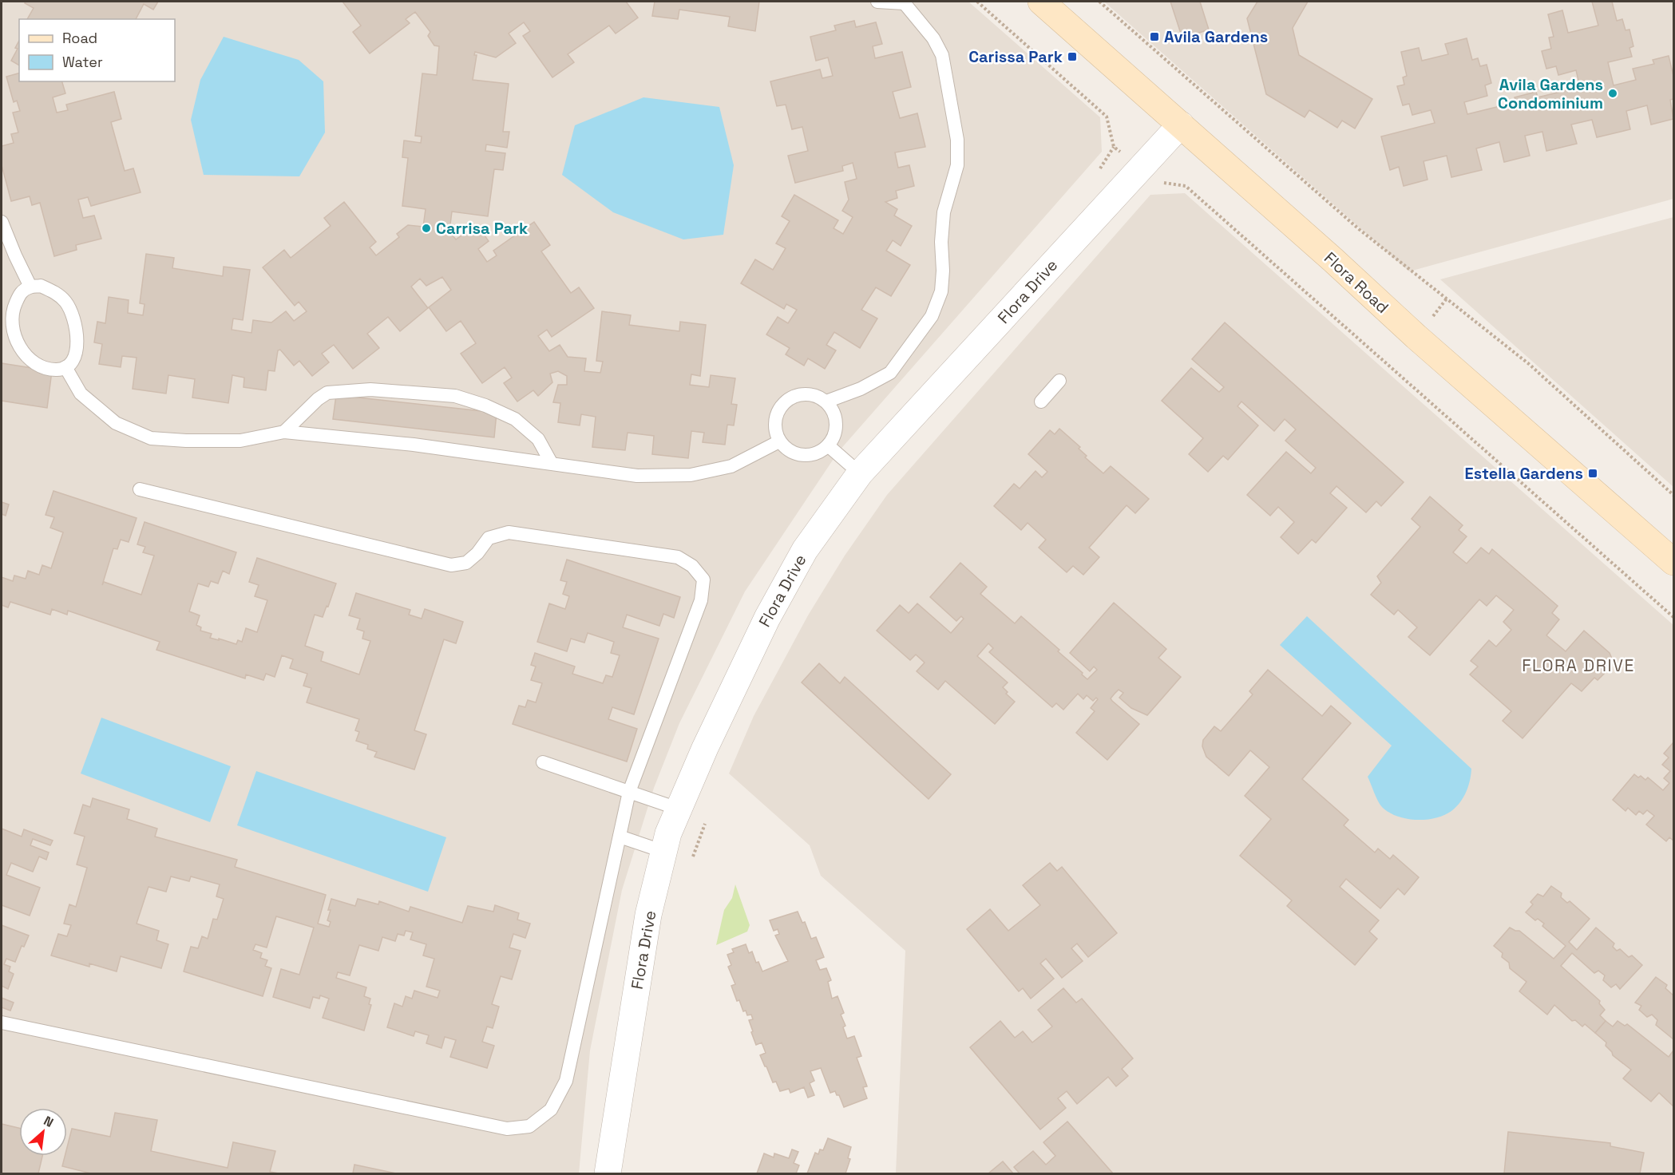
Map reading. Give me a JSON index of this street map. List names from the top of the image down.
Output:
{
  "streets": {
    "street": ["Flora Road", "Flora Drive"]
  },
  "crossings": [
    ["Flora Road", "Flora Drive"]
  ],
  "districts": ["FLORA DRIVE"],
  "places": {
    "transit": ["Avila Gardens", "Carissa Park", "Estella Gardens"],
    "other": ["Avila Gardens Condominium", "Carrisa Park"]
  },
  "legend": ["Road", "Water"],
  "north": "top right"
}
